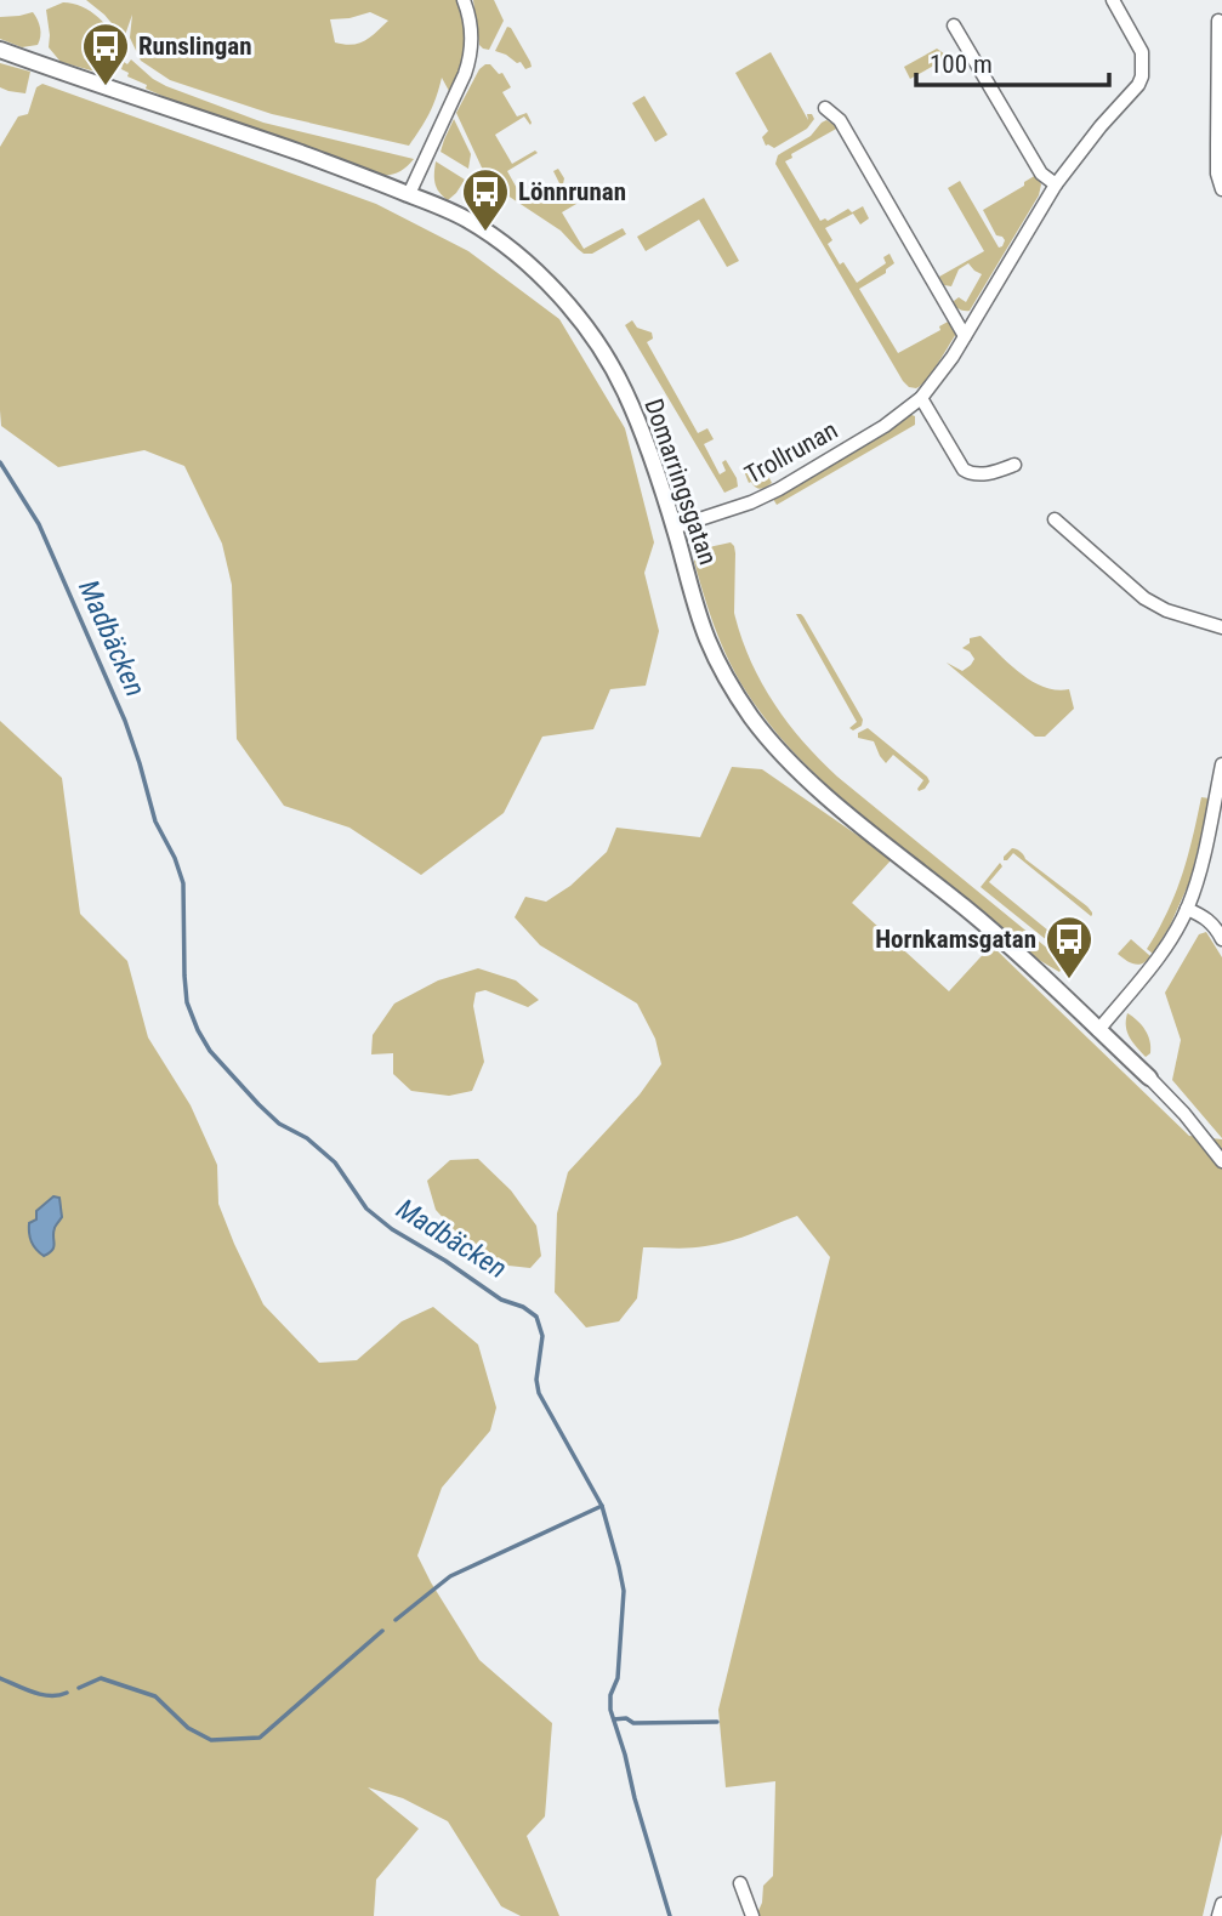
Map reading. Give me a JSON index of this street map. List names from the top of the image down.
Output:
{
  "streets": {
    "street": ["Trollrunan", "Domarringsgatan"]
  },
  "crossings": [
    ["Trollrunan", "Domarringsgatan"]
  ],
  "water": ["Madbäcken"],
  "places": {
    "bus stop": ["Runslingan", "Lönnrunan", "Hornkamsgatan"]
  },
  "scale_bar": "100 m"
}
